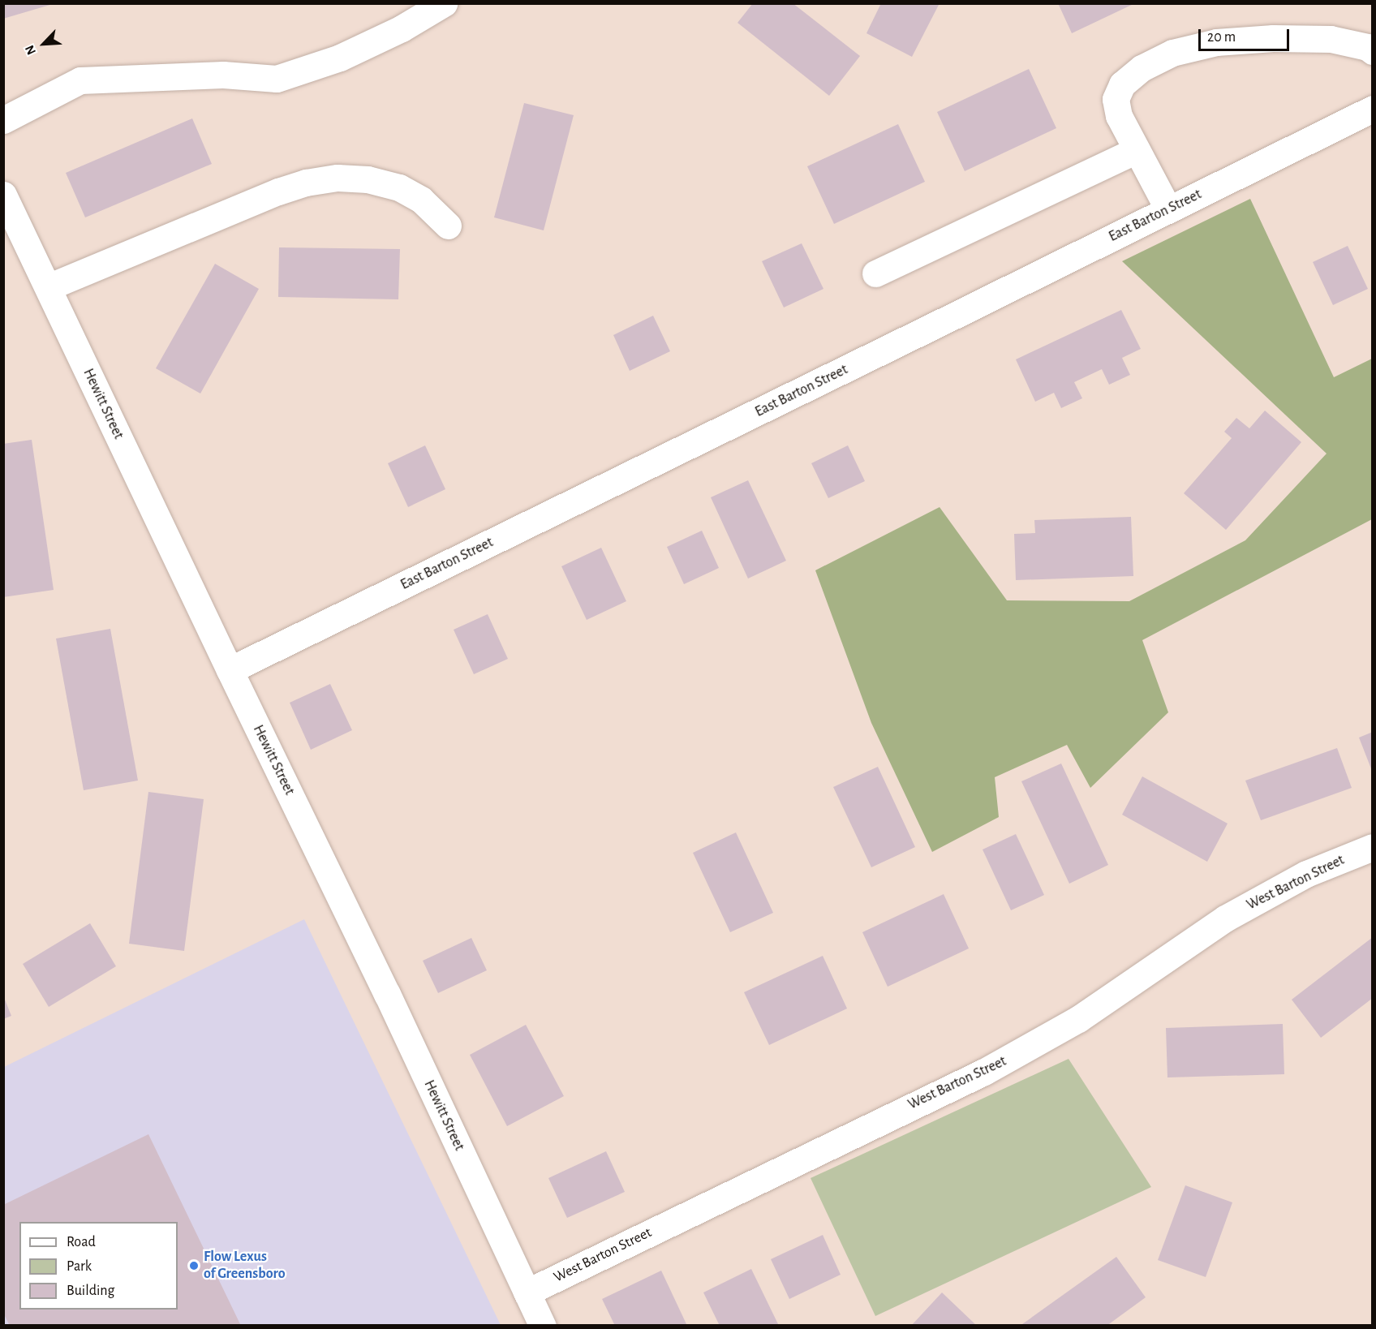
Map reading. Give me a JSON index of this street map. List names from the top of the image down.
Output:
{
  "streets": {
    "street": ["East Barton Street", "Hewitt Street", "West Barton Street"]
  },
  "crossings": [
    ["East Barton Street", "Hewitt Street"],
    ["Hewitt Street", "West Barton Street"]
  ],
  "places": ["Flow Lexus of Greensboro"],
  "legend": ["Road", "Park", "Building"],
  "scale_bar": "20 m",
  "north": "bottom left"
}
